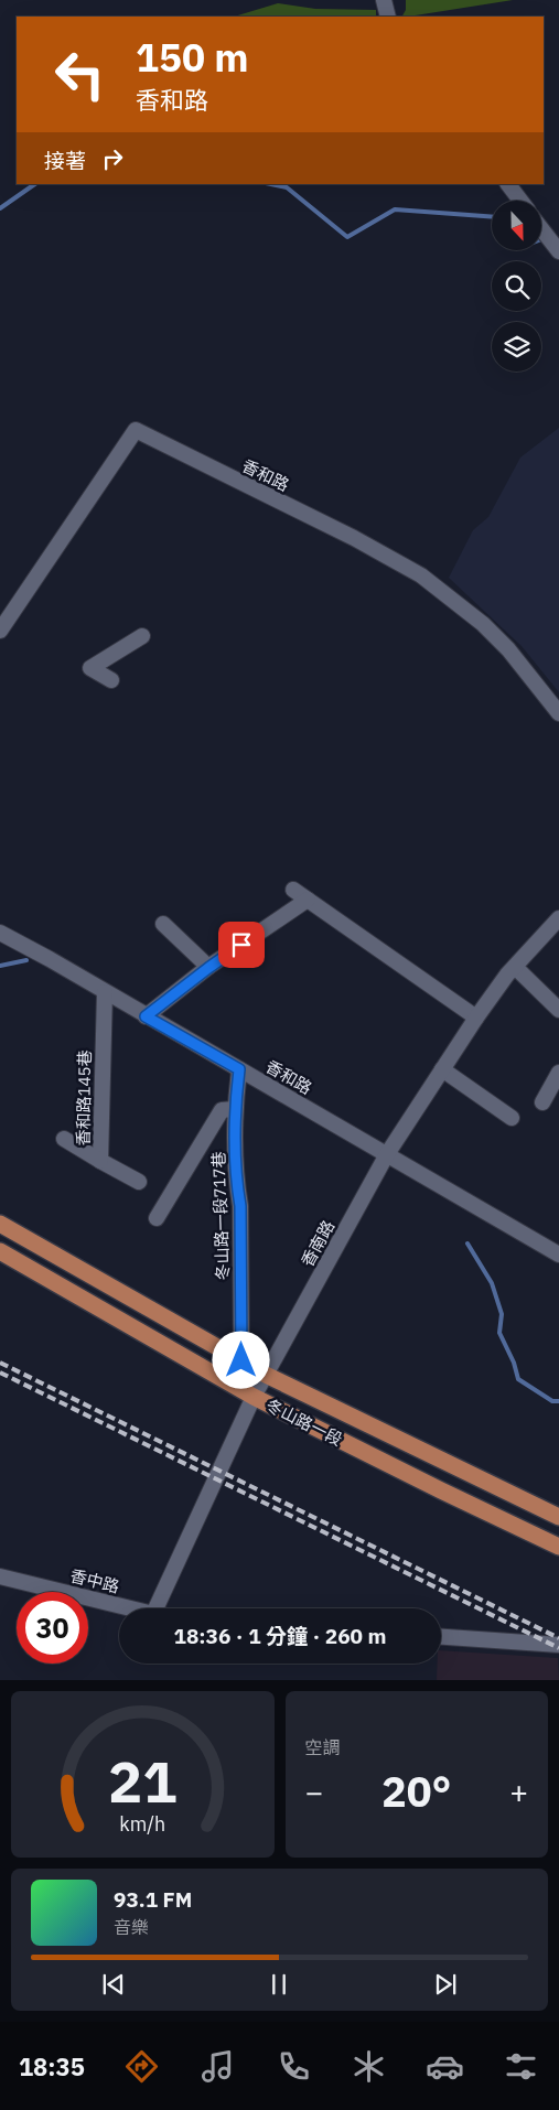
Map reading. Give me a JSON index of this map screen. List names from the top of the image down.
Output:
{
  "streets": {
    "main road": ["冬山路一段"],
    "street": [
      "香和路",
      "香和路145巷",
      "冬山路一段717巷",
      "香南路",
      "香中路"
    ]
  },
  "crossings": [
    ["香和路", "香和路145巷"],
    ["香和路", "冬山路一段717巷"],
    ["香和路", "香南路"],
    ["冬山路一段717巷", "冬山路一段"],
    ["香南路", "冬山路一段"]
  ],
  "north": "bottom",
  "page": {
    "turn": ["150 m", "香和路"],
    "then": "接著",
    "limit": "30",
    "trip": "18:36 · 1 分鐘 · 260 m",
    "tile": "空調",
    "heat": ["−", "20°", "+"],
    "song": ["93.1 FM", "音樂"],
    "tabs": "18:35",
    "gauge": ["21", "km/h"]
  }
}
